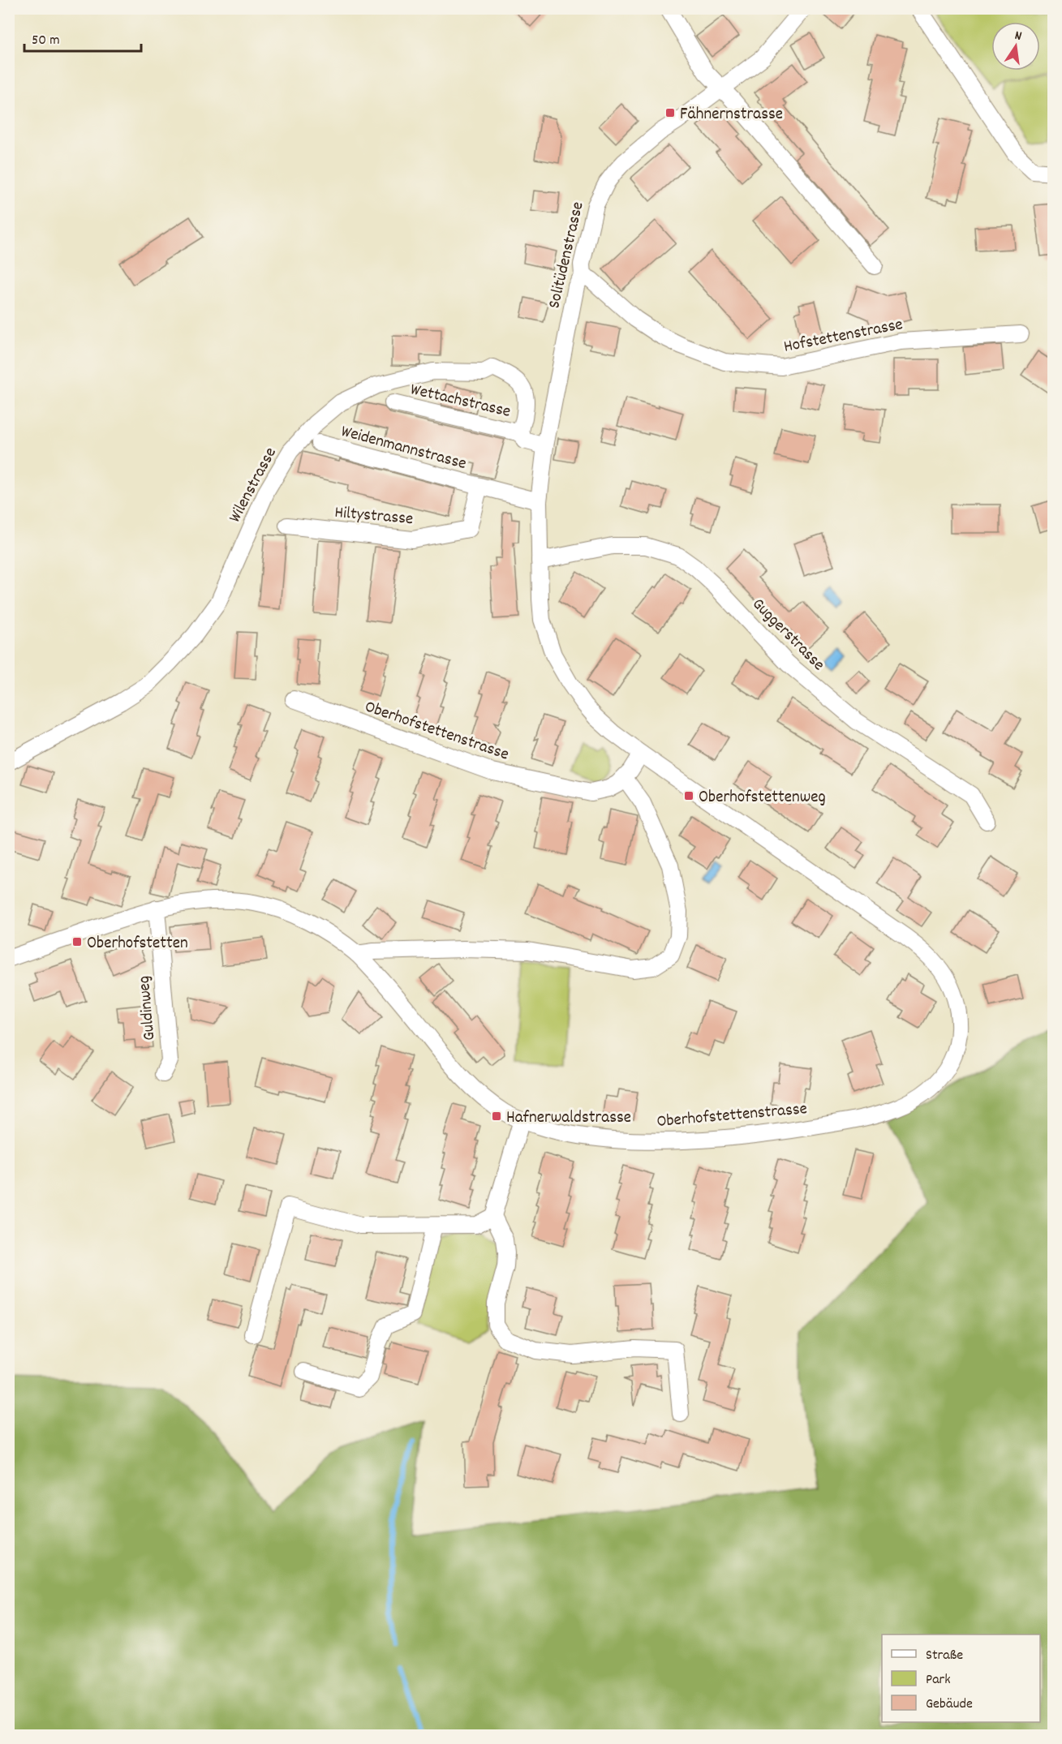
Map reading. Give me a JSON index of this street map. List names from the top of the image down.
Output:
{
  "streets": {
    "street": [
      "Solitüdenstrasse",
      "Hofstettenstrasse",
      "Wettachstrasse",
      "Weidenmannstrasse",
      "Wilenstrasse",
      "Hiltystrasse",
      "Guggerstrasse",
      "Oberhofstettenstrasse",
      "Guldinweg"
    ]
  },
  "crossings": [
    ["Solitüdenstrasse", "Hofstettenstrasse"],
    ["Solitüdenstrasse", "Oberhofstettenstrasse"],
    ["Wettachstrasse", "Wilenstrasse"],
    ["Weidenmannstrasse", "Hiltystrasse"],
    ["Guggerstrasse", "Oberhofstettenstrasse"],
    ["Oberhofstettenstrasse", "Guldinweg"]
  ],
  "places": {
    "transit": [
      "Fähnernstrasse",
      "Oberhofstettenweg",
      "Oberhofstetten",
      "Hafnerwaldstrasse"
    ]
  },
  "legend": ["Straße", "Park", "Gebäude"],
  "scale_bar": "50 m",
  "north": "top"
}
